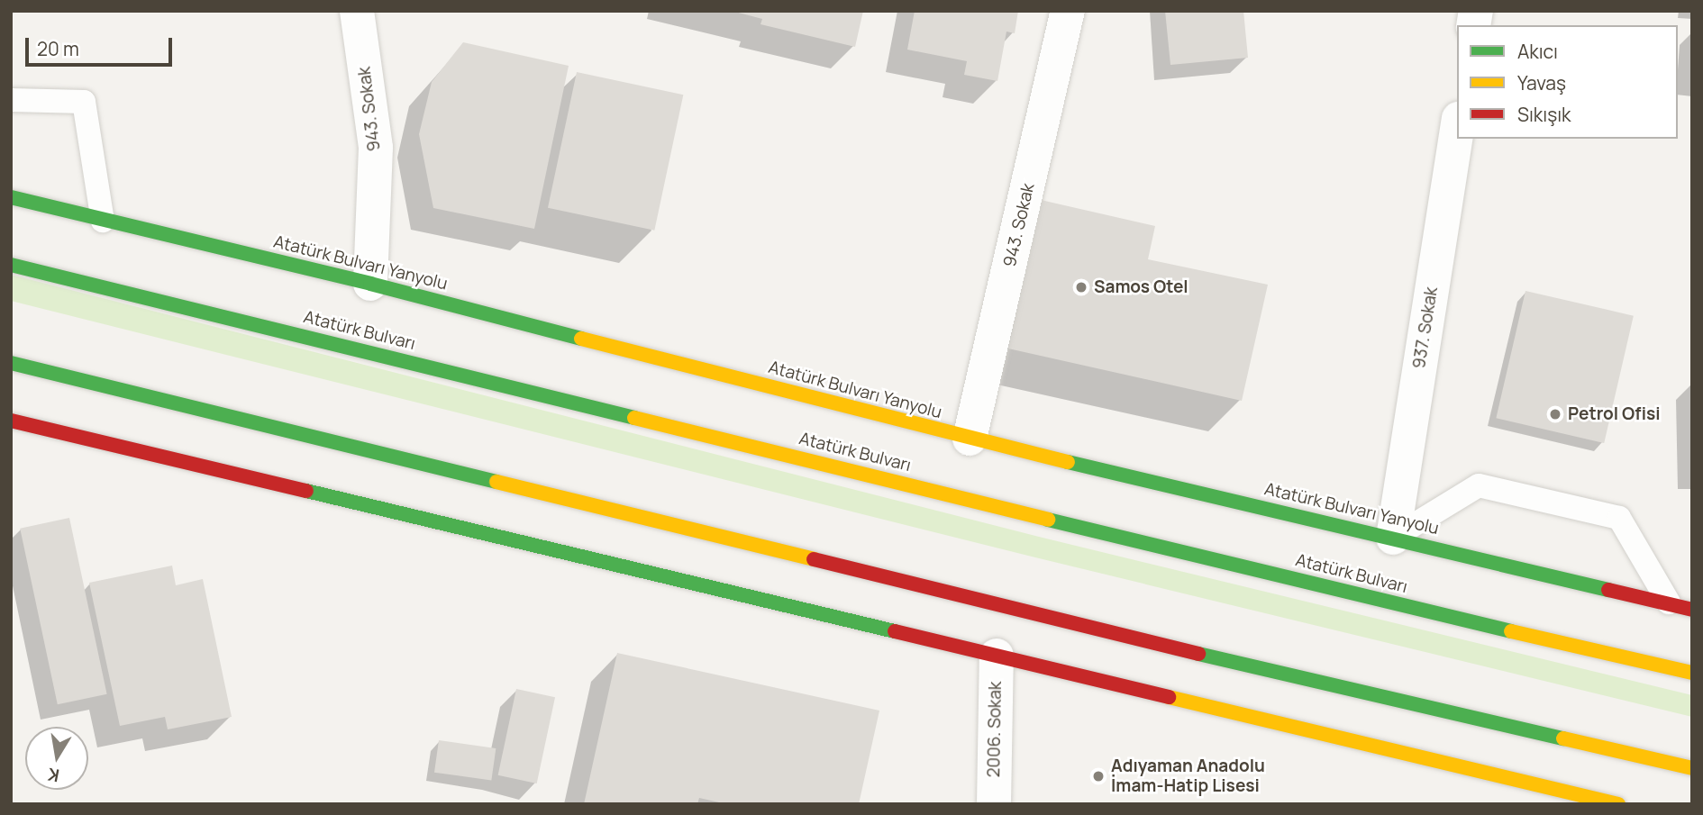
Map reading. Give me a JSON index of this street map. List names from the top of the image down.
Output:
{
  "streets": {
    "main road": ["Atatürk Bulvarı Yanyolu", "Atatürk Bulvarı"],
    "street": ["943. Sokak", "937. Sokak", "2006. Sokak"]
  },
  "crossings": [
    ["943. Sokak", "Atatürk Bulvarı Yanyolu"],
    ["Atatürk Bulvarı Yanyolu", "937. Sokak"]
  ],
  "places": ["Samos Otel", "Petrol Ofisi", "Adıyaman Anadolu İmam-Hatip Lisesi"],
  "legend": ["Akıcı", "Yavaş", "Sıkışık"],
  "scale_bar": "20 m",
  "north": "bottom"
}
